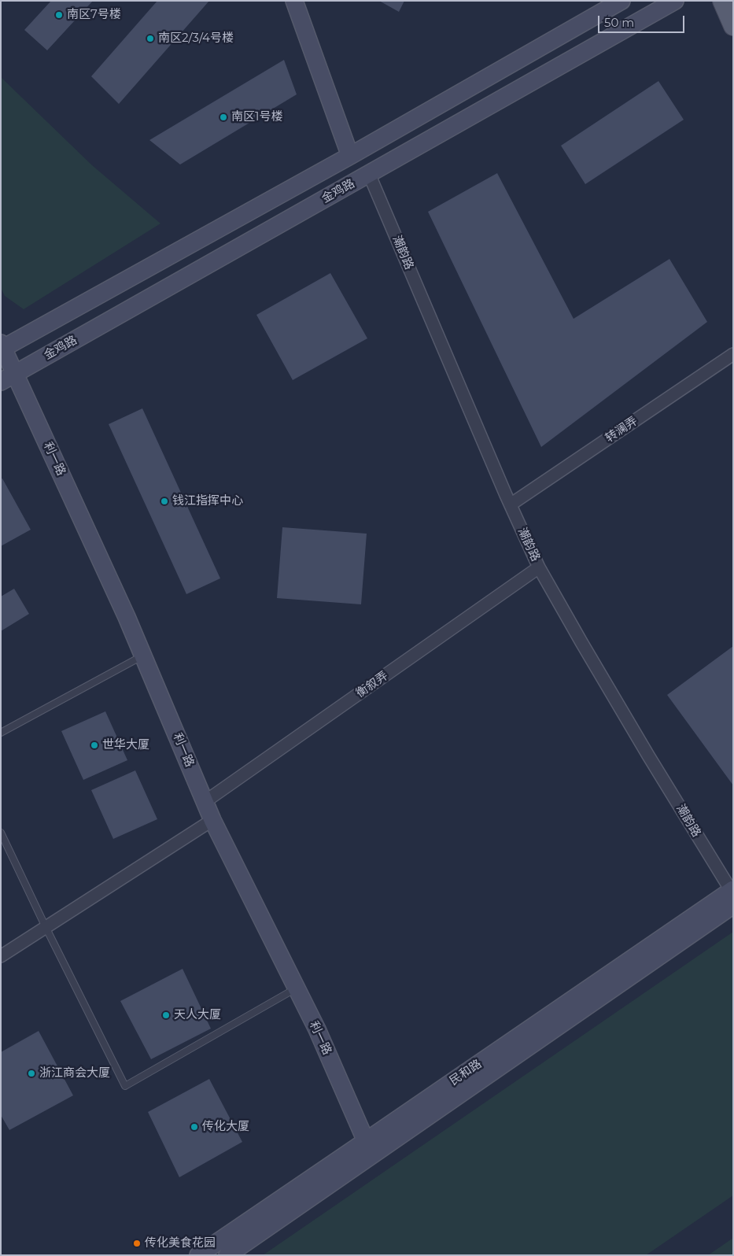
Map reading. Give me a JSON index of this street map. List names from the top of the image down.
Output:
{
  "streets": {
    "main road": ["金鸡路", "利一路", "民和路"],
    "street": ["潮韵路", "转澜弄", "衡叙弄"]
  },
  "crossings": [
    ["金鸡路", "潮韵路"],
    ["金鸡路", "利一路"],
    ["潮韵路", "转澜弄"],
    ["潮韵路", "衡叙弄"],
    ["潮韵路", "民和路"],
    ["利一路", "衡叙弄"],
    ["利一路", "民和路"]
  ],
  "places": [
    "南区7号楼",
    "南区2/3/4号楼",
    "南区1号楼",
    "钱江指挥中心",
    "世华大厦",
    "天人大厦",
    "浙江商会大厦",
    "传化大厦",
    "传化美食花园"
  ],
  "scale_bar": "50 m"
}
